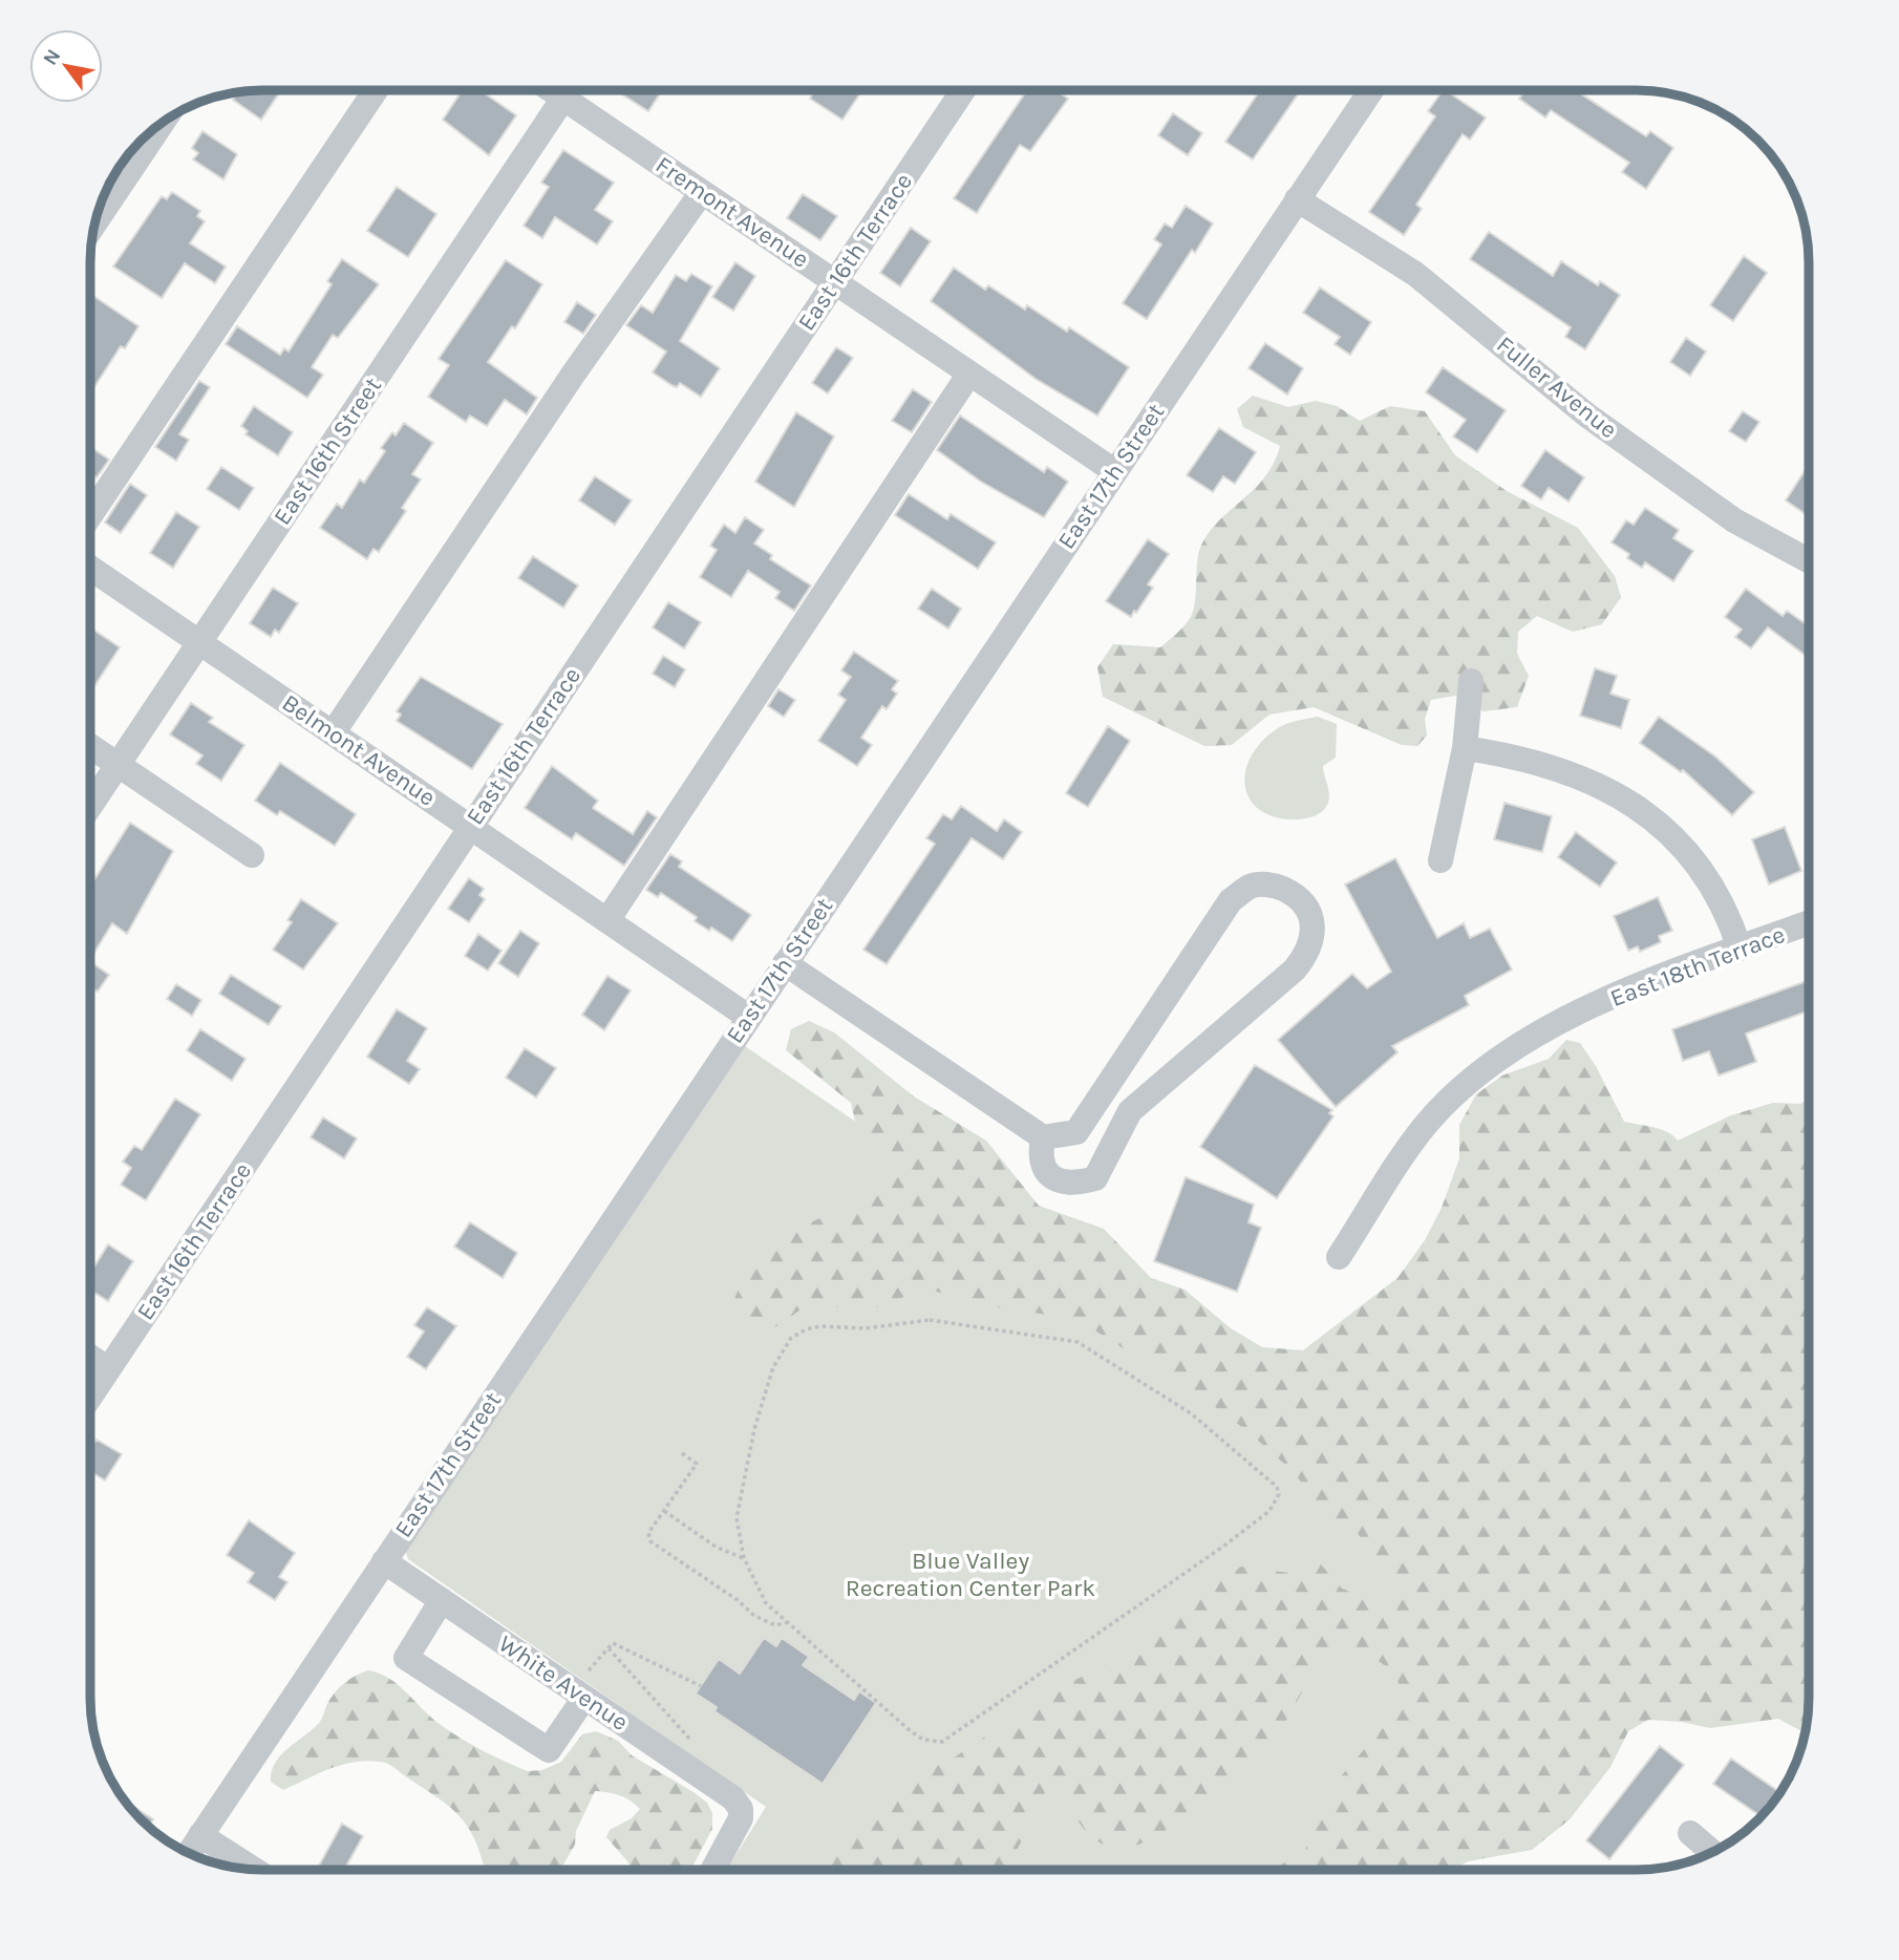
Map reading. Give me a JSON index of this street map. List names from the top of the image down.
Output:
{
  "streets": {
    "street": [
      "Fremont Avenue",
      "East 16th Terrace",
      "Fuller Avenue",
      "East 16th Street",
      "East 17th Street",
      "Belmont Avenue",
      "East 18th Terrace",
      "White Avenue"
    ]
  },
  "crossings": [
    ["Fremont Avenue", "East 16th Terrace"],
    ["Fremont Avenue", "East 17th Street"],
    ["East 16th Terrace", "Belmont Avenue"],
    ["Fuller Avenue", "East 17th Street"],
    ["East 16th Street", "Belmont Avenue"],
    ["East 17th Street", "Belmont Avenue"],
    ["East 17th Street", "White Avenue"]
  ],
  "parks": ["Blue Valley Recreation Center Park"],
  "north": "top left"
}
